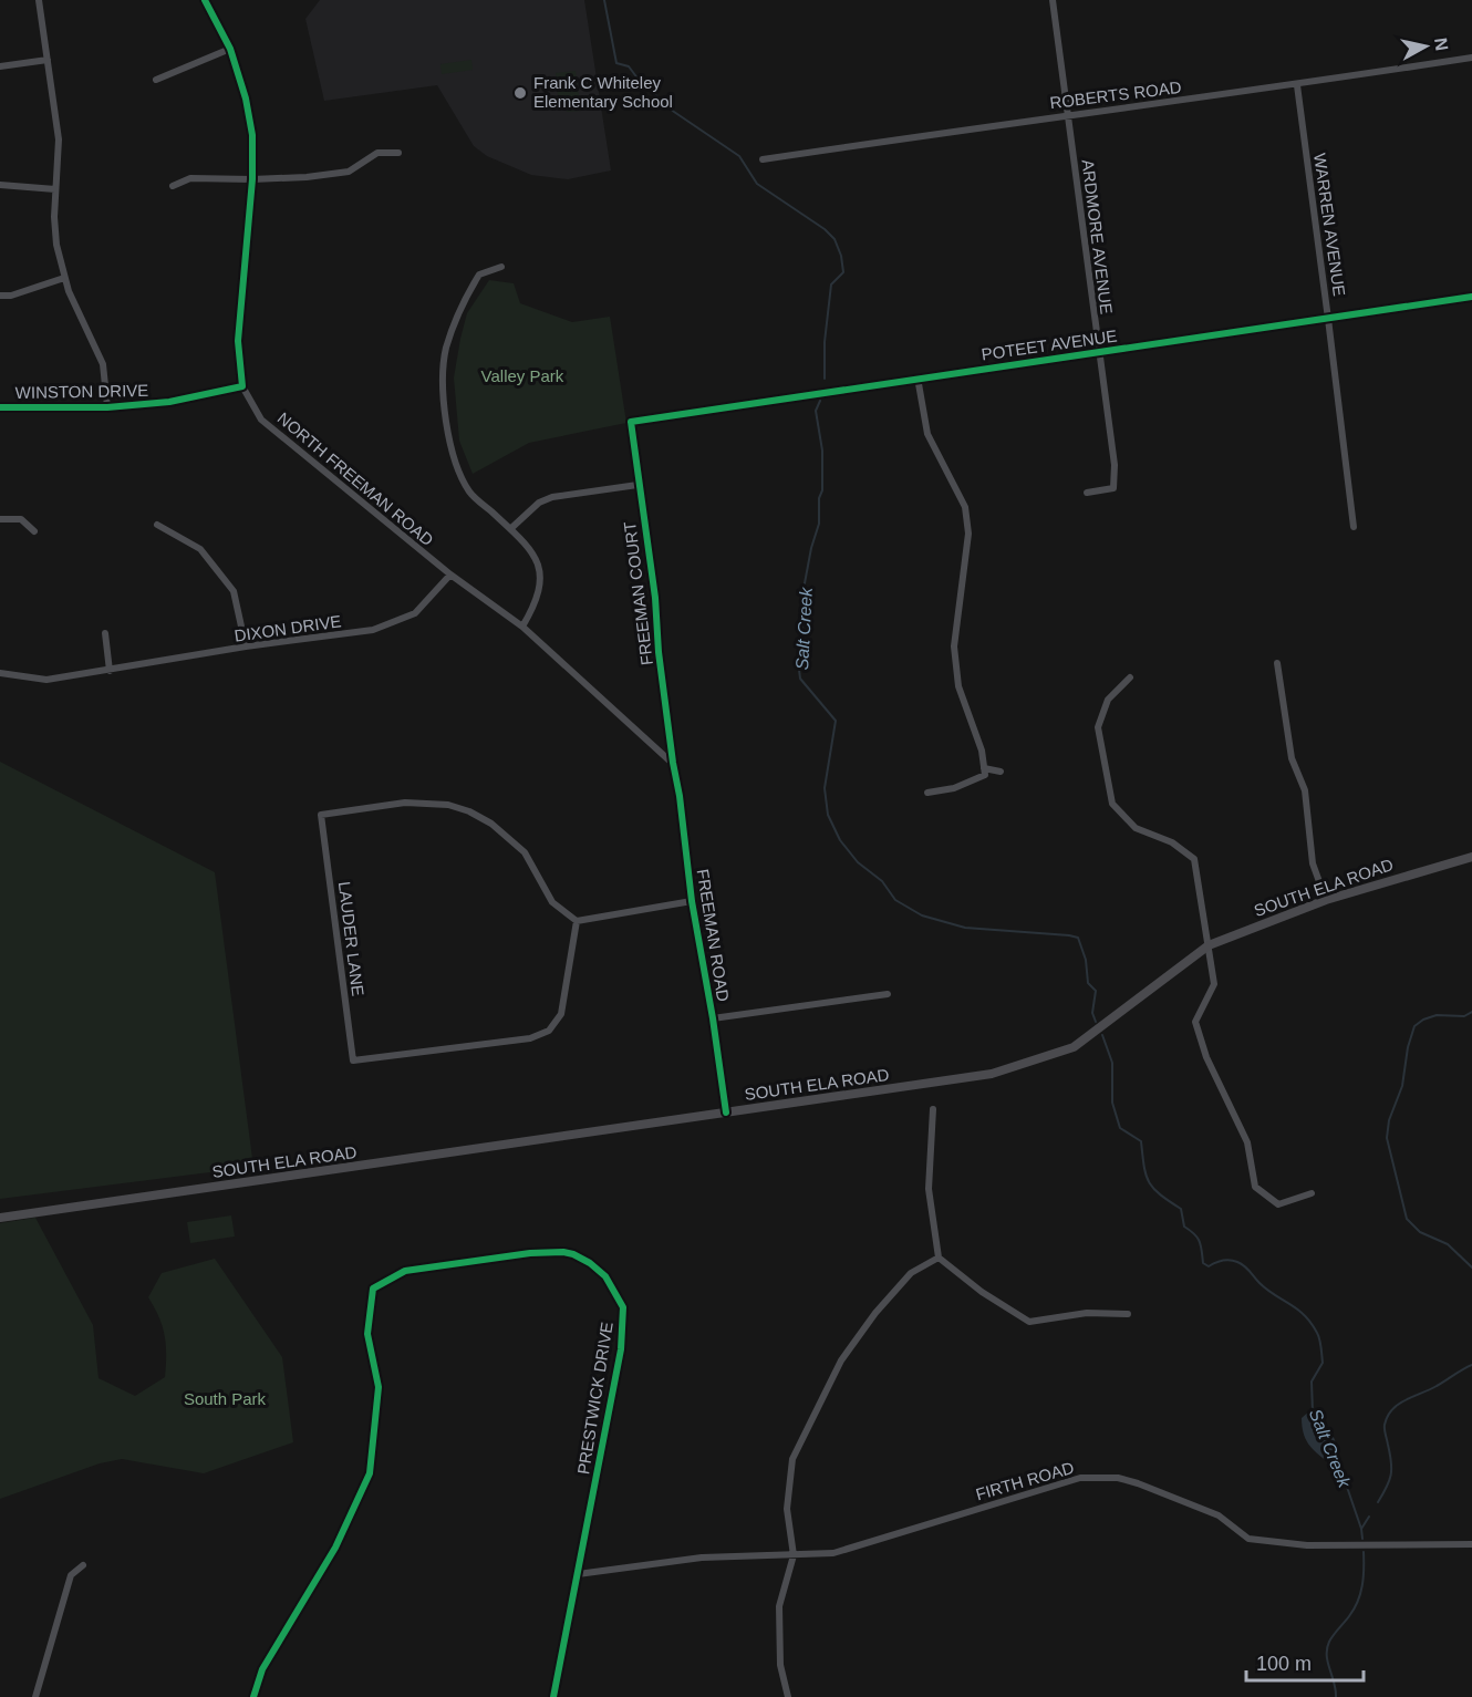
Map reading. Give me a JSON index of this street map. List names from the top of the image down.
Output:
{
  "streets": {
    "main road": ["SOUTH ELA ROAD"],
    "street": [
      "ROBERTS ROAD",
      "WARREN AVENUE",
      "ARDMORE AVENUE",
      "POTEET AVENUE",
      "WINSTON DRIVE",
      "NORTH FREEMAN ROAD",
      "FREEMAN COURT",
      "DIXON DRIVE",
      "FREEMAN ROAD",
      "LAUDER LANE",
      "PRESTWICK DRIVE",
      "FIRTH ROAD"
    ]
  },
  "crossings": [
    ["ROBERTS ROAD", "WARREN AVENUE"],
    ["ROBERTS ROAD", "ARDMORE AVENUE"],
    ["WARREN AVENUE", "POTEET AVENUE"],
    ["ARDMORE AVENUE", "POTEET AVENUE"],
    ["POTEET AVENUE", "FREEMAN COURT"],
    ["WINSTON DRIVE", "NORTH FREEMAN ROAD"],
    ["NORTH FREEMAN ROAD", "FREEMAN COURT"],
    ["NORTH FREEMAN ROAD", "DIXON DRIVE"],
    ["NORTH FREEMAN ROAD", "FREEMAN ROAD"],
    ["FREEMAN COURT", "FREEMAN ROAD"],
    ["SOUTH ELA ROAD", "FREEMAN ROAD"],
    ["PRESTWICK DRIVE", "FIRTH ROAD"]
  ],
  "water": ["Salt Creek"],
  "parks": ["Valley Park", "South Park"],
  "places": ["Frank C Whiteley Elementary School"],
  "scale_bar": "100 m",
  "north": "right"
}
